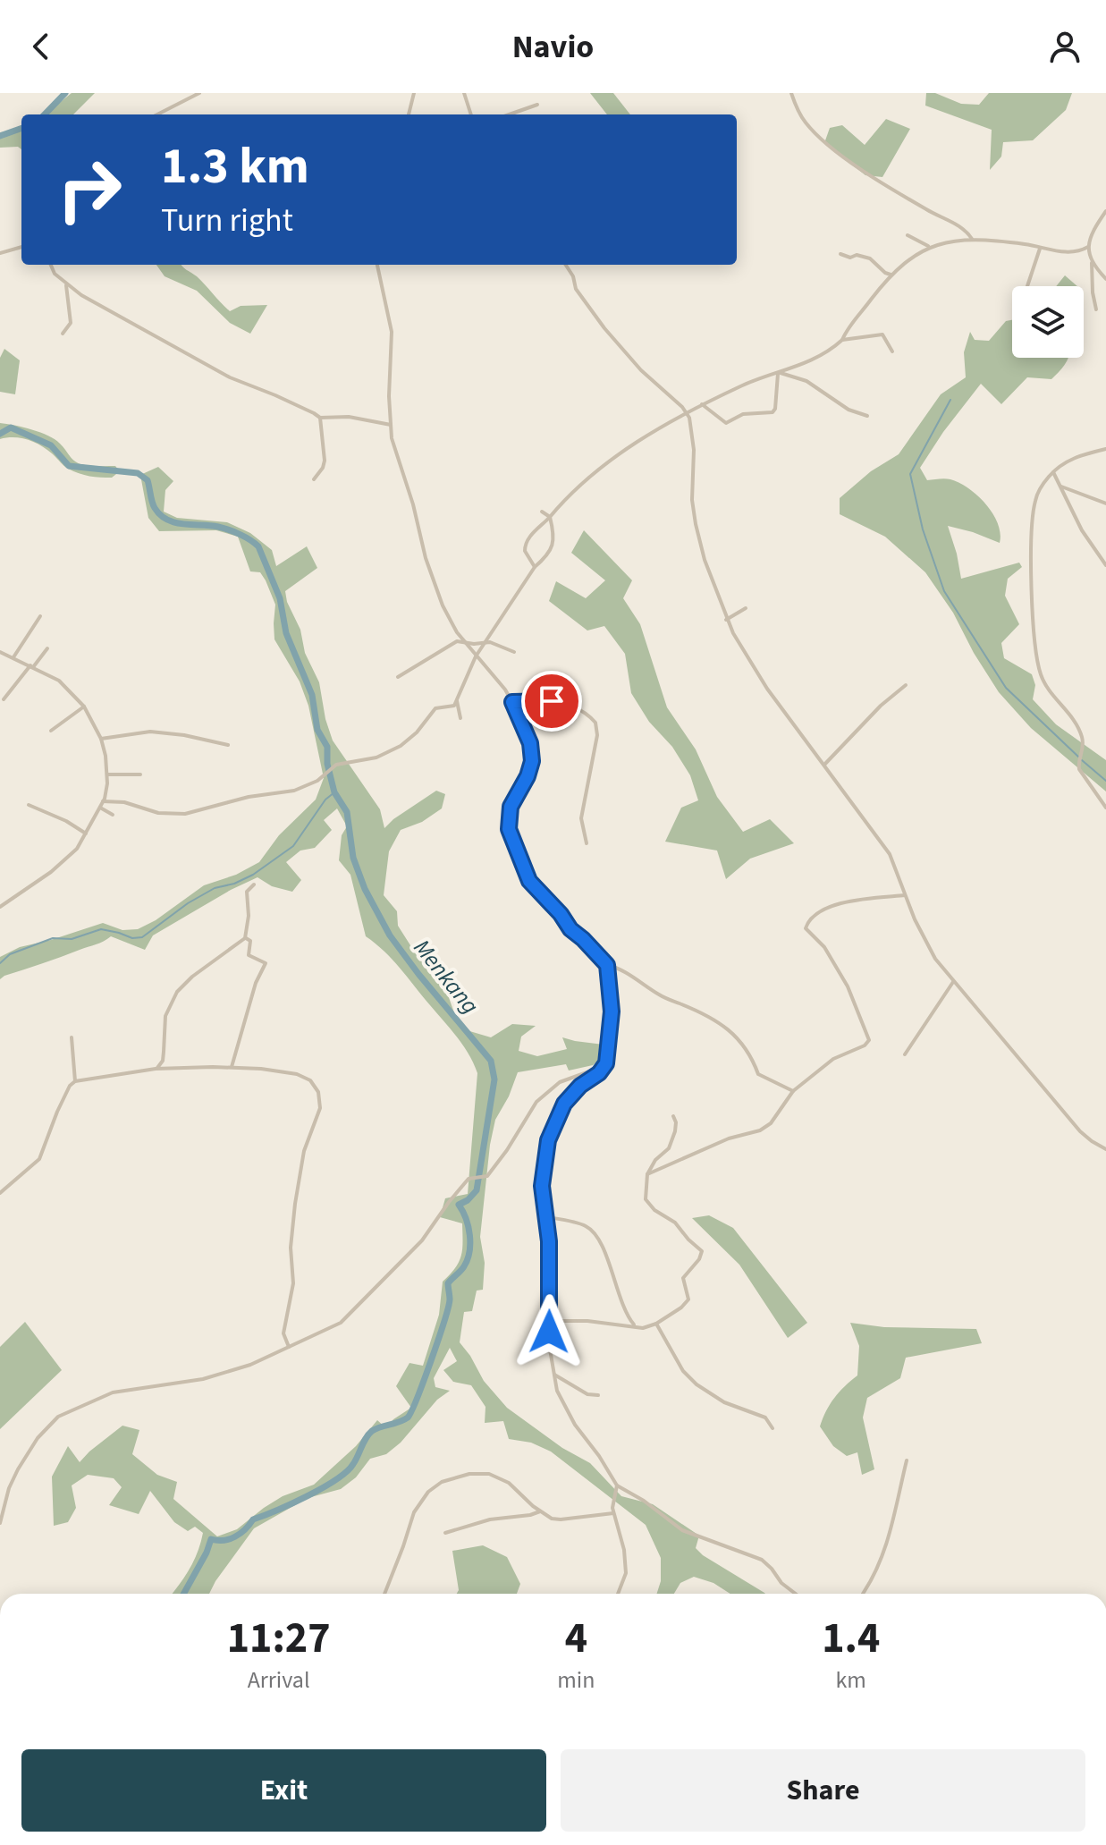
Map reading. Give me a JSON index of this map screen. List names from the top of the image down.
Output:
{
  "water": ["Menkang"],
  "page": {
    "header": "Navio",
    "turn": ["1.3 km", "Turn right"],
    "eta": [
      "11:27",
      "Arrival",
      "4",
      "min",
      "1.4",
      "km"
    ],
    "buttons": ["Exit", "Share"]
  }
}
